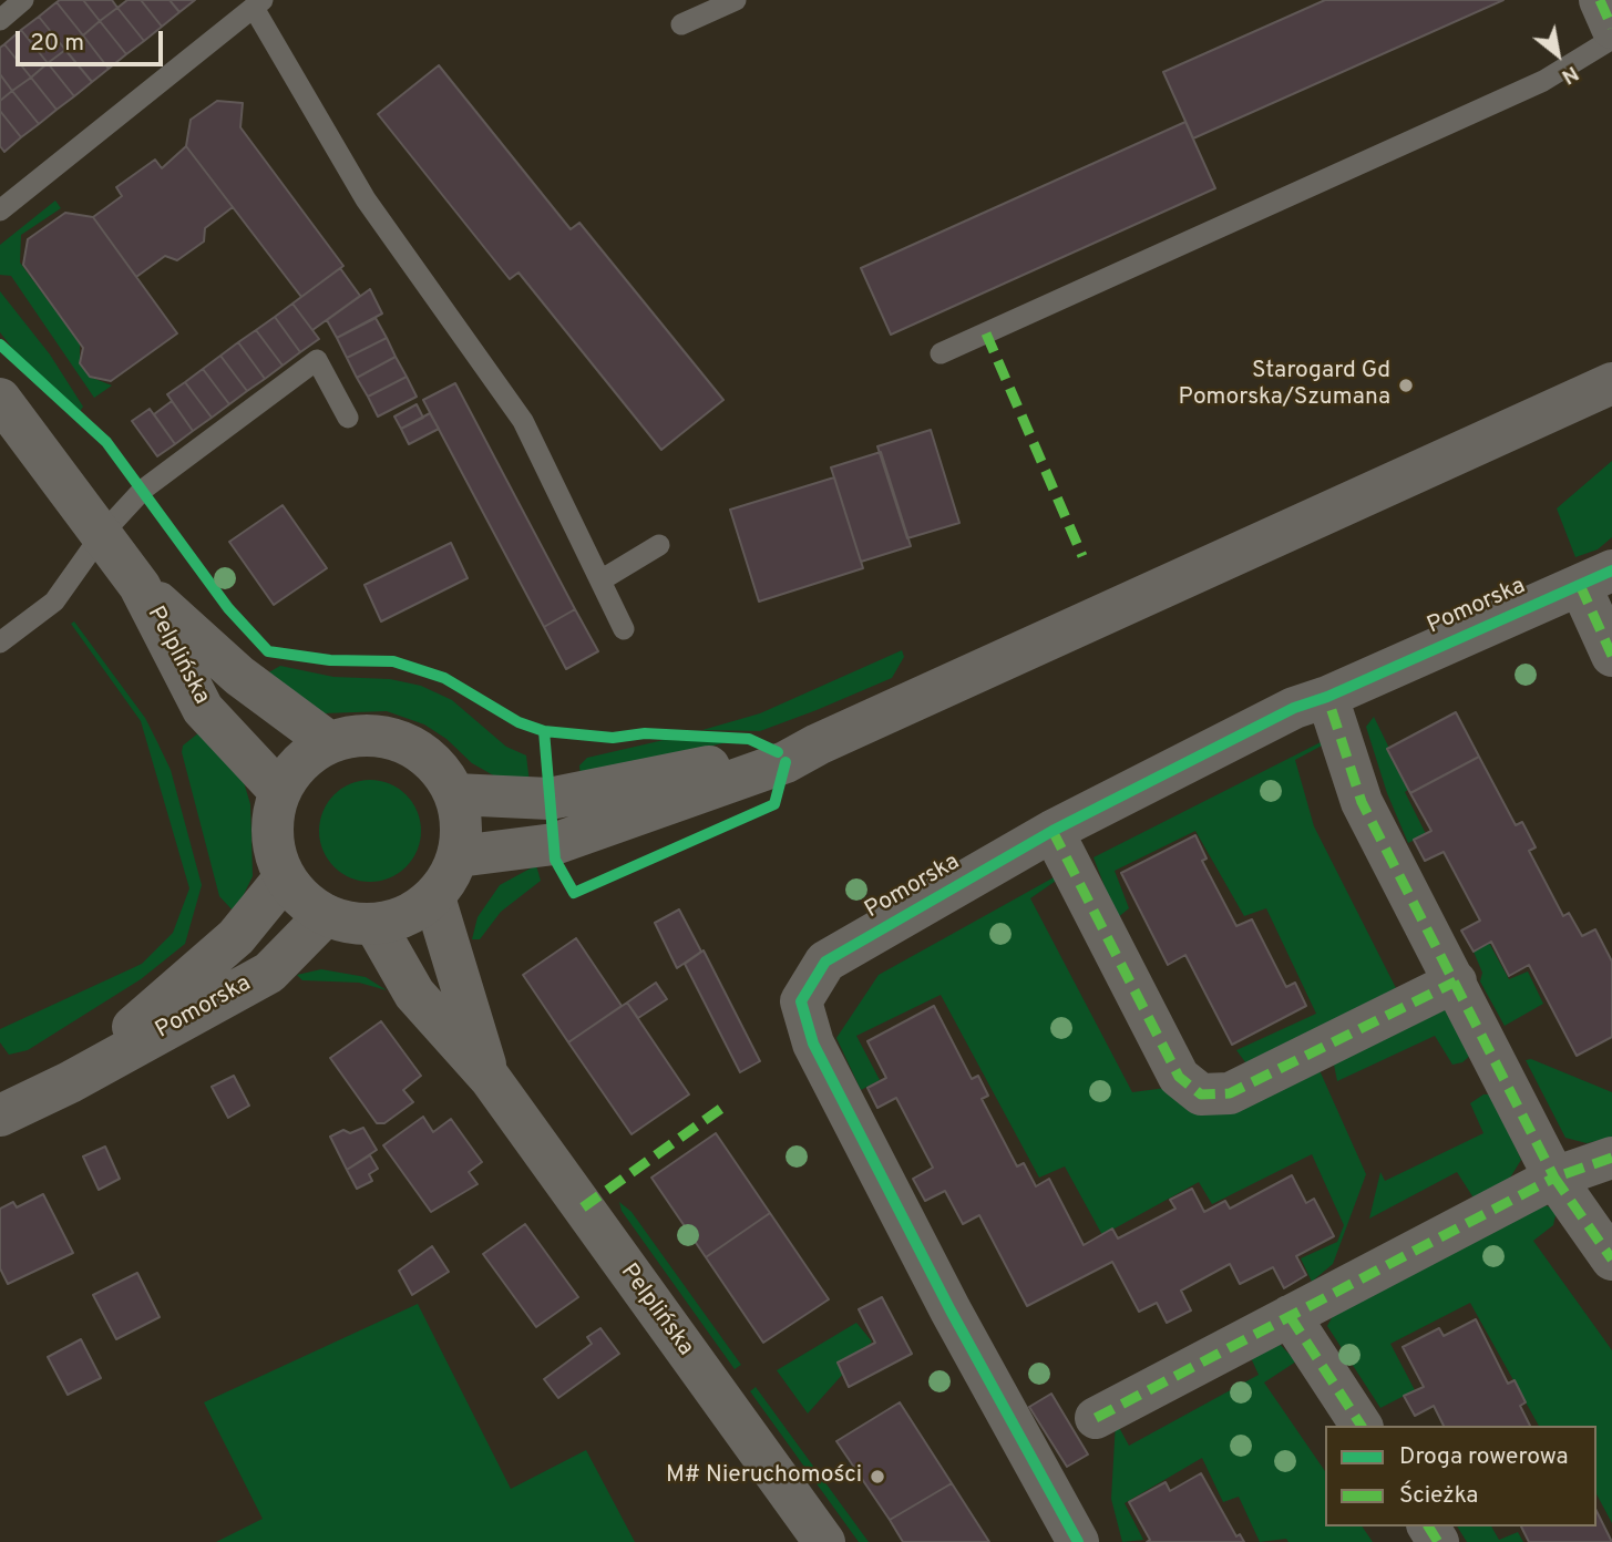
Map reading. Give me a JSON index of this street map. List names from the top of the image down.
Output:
{
  "streets": {
    "street": ["Pomorska", "Pelplińska"]
  },
  "crossings": [
    ["Pomorska", "Pelplińska"]
  ],
  "places": ["Starogard Gd Pomorska/Szumana", "M# Nieruchomości"],
  "legend": ["Droga rowerowa", "Ścieżka"],
  "scale_bar": "20 m",
  "north": "bottom right"
}
